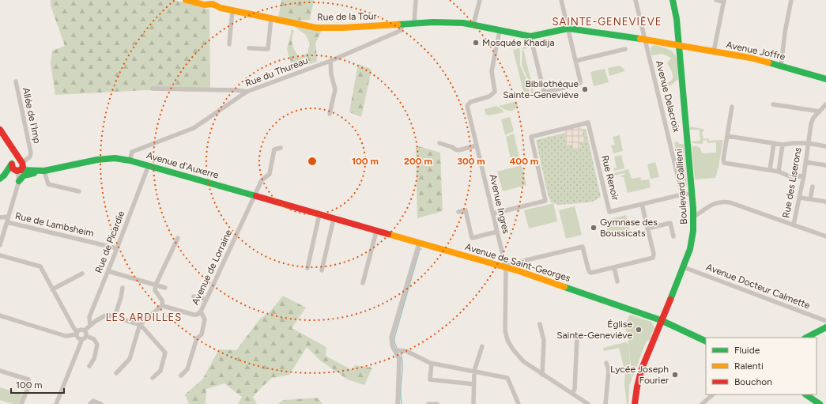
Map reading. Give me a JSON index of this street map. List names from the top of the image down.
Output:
{
  "streets": {
    "main road": [
      "Rue de la Tour",
      "Avenue Joffre",
      "Avenue d'Auxerre",
      "Boulevard Gallieni",
      "Avenue de Saint-Georges"
    ],
    "street": [
      "Rue du Thureau",
      "Avenue Delacroix",
      "Allée de l'Imp",
      "Rue Renoir",
      "Rue des Liserons",
      "Avenue Ingres",
      "Rue de Lambsheim",
      "Rue de Picardie",
      "Avenue de Lorraine",
      "Avenue Docteur Calmette"
    ]
  },
  "crossings": [
    ["Rue de la Tour", "Avenue Joffre"],
    ["Rue de la Tour", "Rue du Thureau"],
    ["Rue de la Tour", "Avenue Ingres"],
    ["Avenue Joffre", "Avenue Delacroix"],
    ["Avenue Joffre", "Boulevard Gallieni"],
    ["Rue du Thureau", "Avenue d'Auxerre"],
    ["Avenue Delacroix", "Rue Renoir"],
    ["Allée de l'Imp", "Avenue d'Auxerre"],
    ["Avenue d'Auxerre", "Rue de Picardie"],
    ["Avenue d'Auxerre", "Avenue de Saint-Georges"],
    ["Avenue d'Auxerre", "Avenue de Lorraine"],
    ["Rue Renoir", "Boulevard Gallieni"],
    ["Rue Renoir", "Avenue Ingres"],
    ["Boulevard Gallieni", "Avenue de Saint-Georges"],
    ["Boulevard Gallieni", "Avenue Docteur Calmette"],
    ["Avenue Ingres", "Avenue de Saint-Georges"],
    ["Rue de Lambsheim", "Rue de Picardie"]
  ],
  "districts": ["SAINTE-GENEVIÈVE", "LES ARDILLES"],
  "places": [
    "Mosquée Khadija",
    "Bibliothèque Sainte-Geneviève",
    "Gymnase des Boussicats",
    "Église Sainte-Geneviève",
    "Lycée Joseph Fourier"
  ],
  "legend": ["Fluide", "Ralenti", "Bouchon"],
  "scale_bar": "100 m",
  "rings": [
    "100 m",
    "200 m",
    "300 m",
    "400 m"
  ]
}
